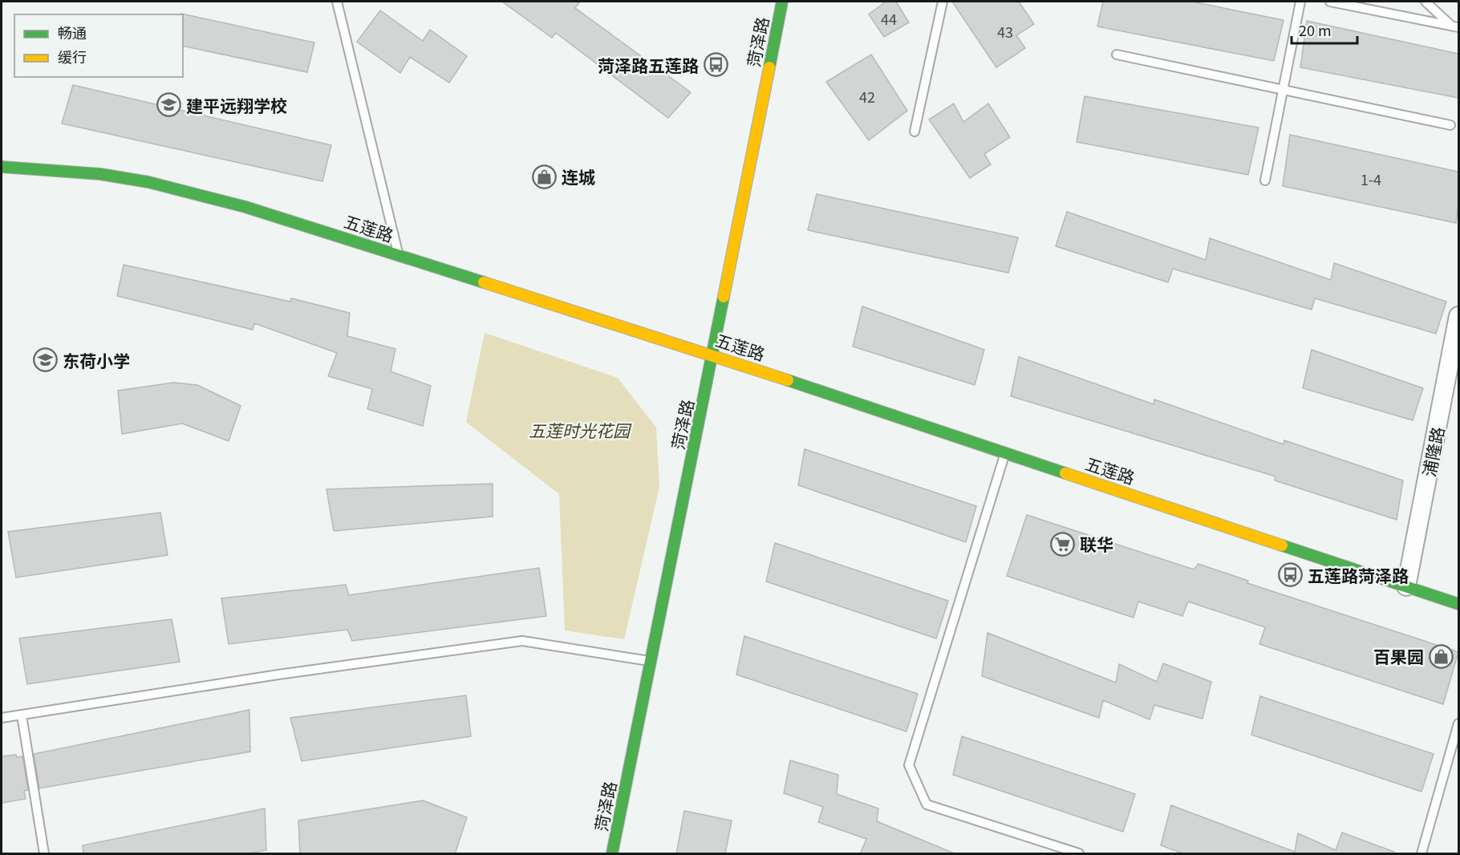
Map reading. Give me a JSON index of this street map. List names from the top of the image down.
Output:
{
  "streets": {
    "street": ["菏泽路", "五莲路", "浦隆路"]
  },
  "crossings": [
    ["菏泽路", "五莲路"],
    ["五莲路", "浦隆路"]
  ],
  "parks": ["五莲时光花园"],
  "places": {
    "bus stop": ["菏泽路五莲路", "五莲路菏泽路"],
    "school or university": ["建平远翔学校", "东荷小学"],
    "shop": ["连城", "百果园"],
    "supermarket": ["联华"]
  },
  "house_numbers": [
    "44",
    "43",
    "42",
    "1-4"
  ],
  "legend": ["畅通", "缓行"],
  "scale_bar": "20 m"
}
